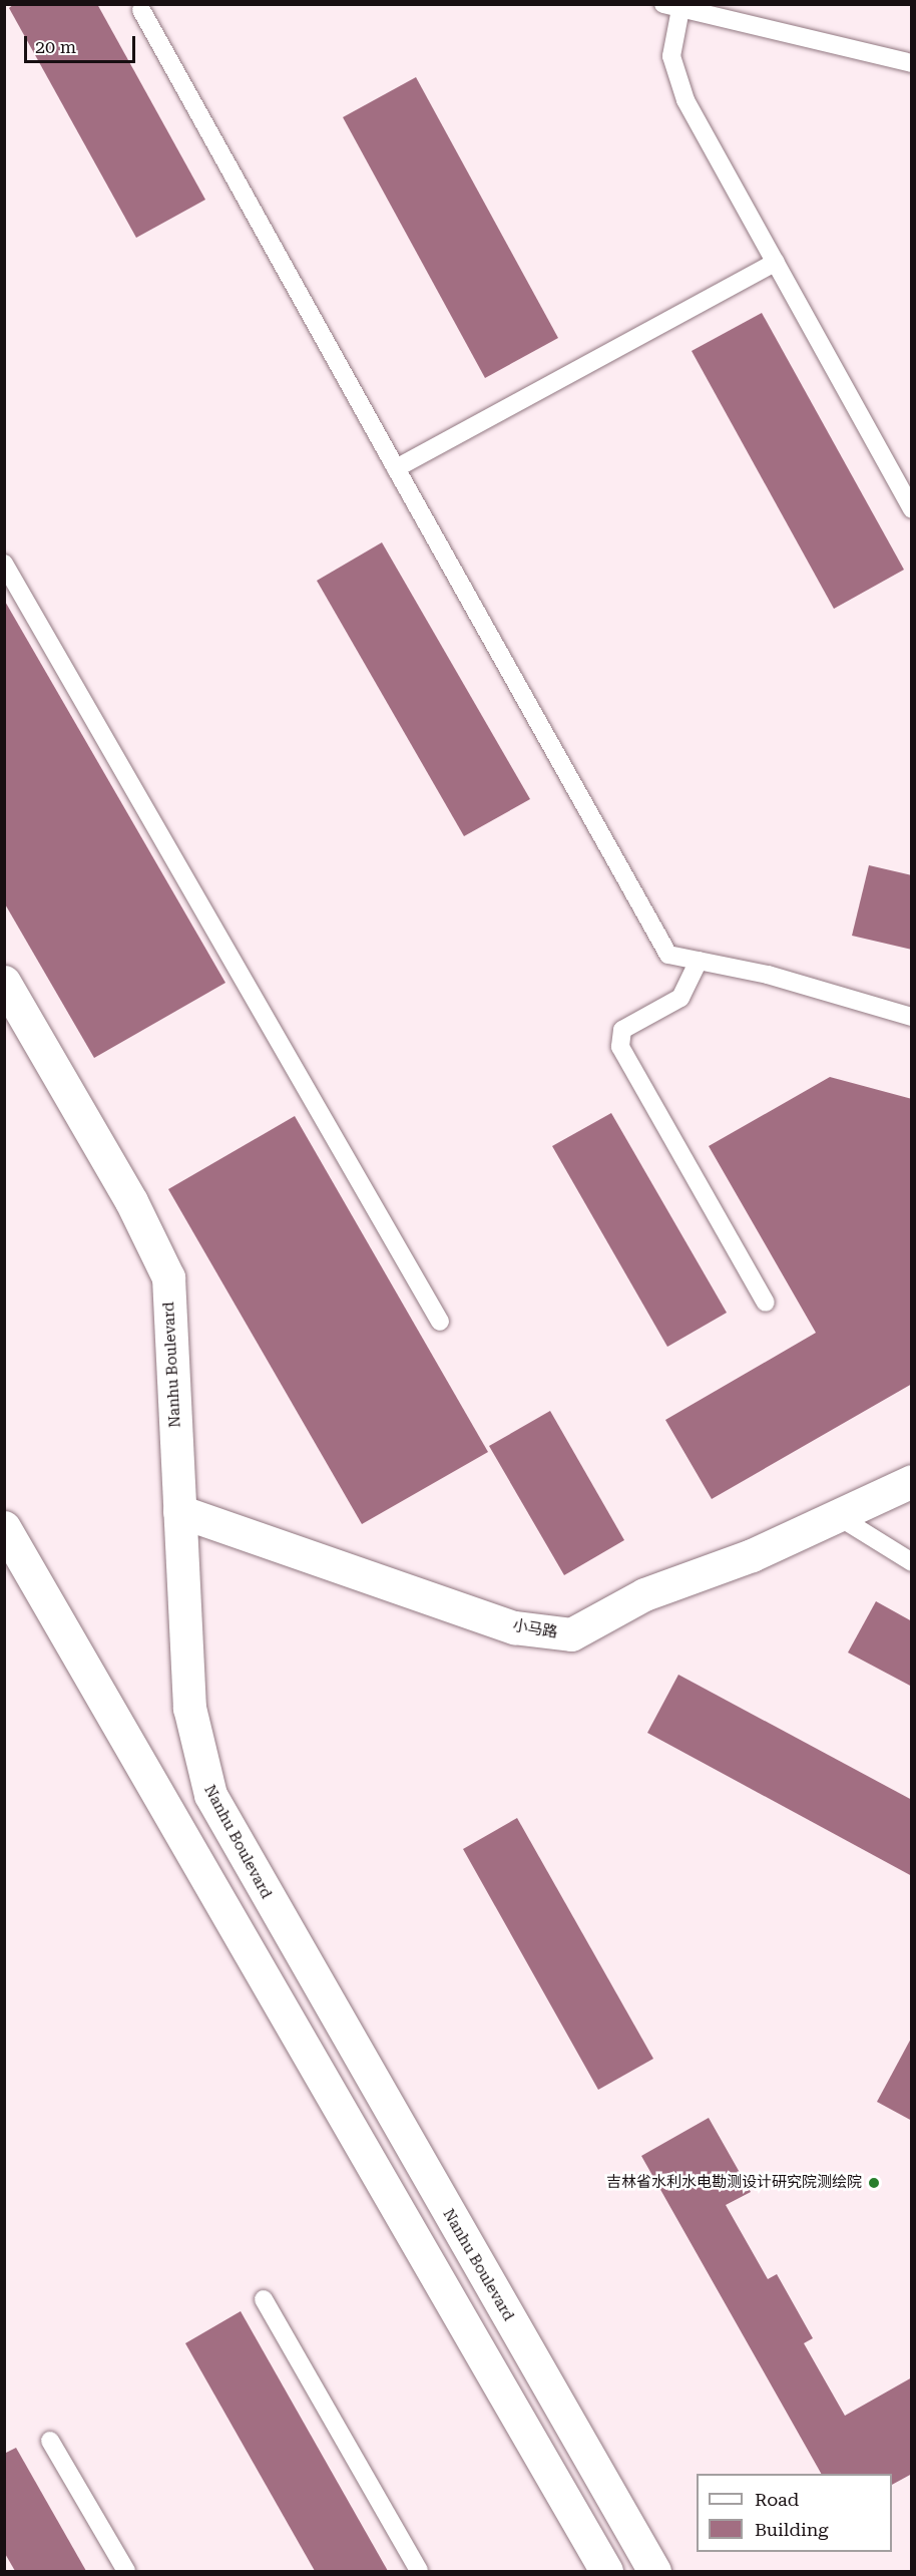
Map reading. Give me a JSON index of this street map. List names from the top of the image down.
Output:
{
  "streets": {
    "main road": ["Nanhu Boulevard", "小马路"]
  },
  "crossings": [
    ["Nanhu Boulevard", "小马路"]
  ],
  "places": ["吉林省水利水电勘测设计研究院测绘院"],
  "legend": ["Road", "Building"],
  "scale_bar": "20 m"
}
